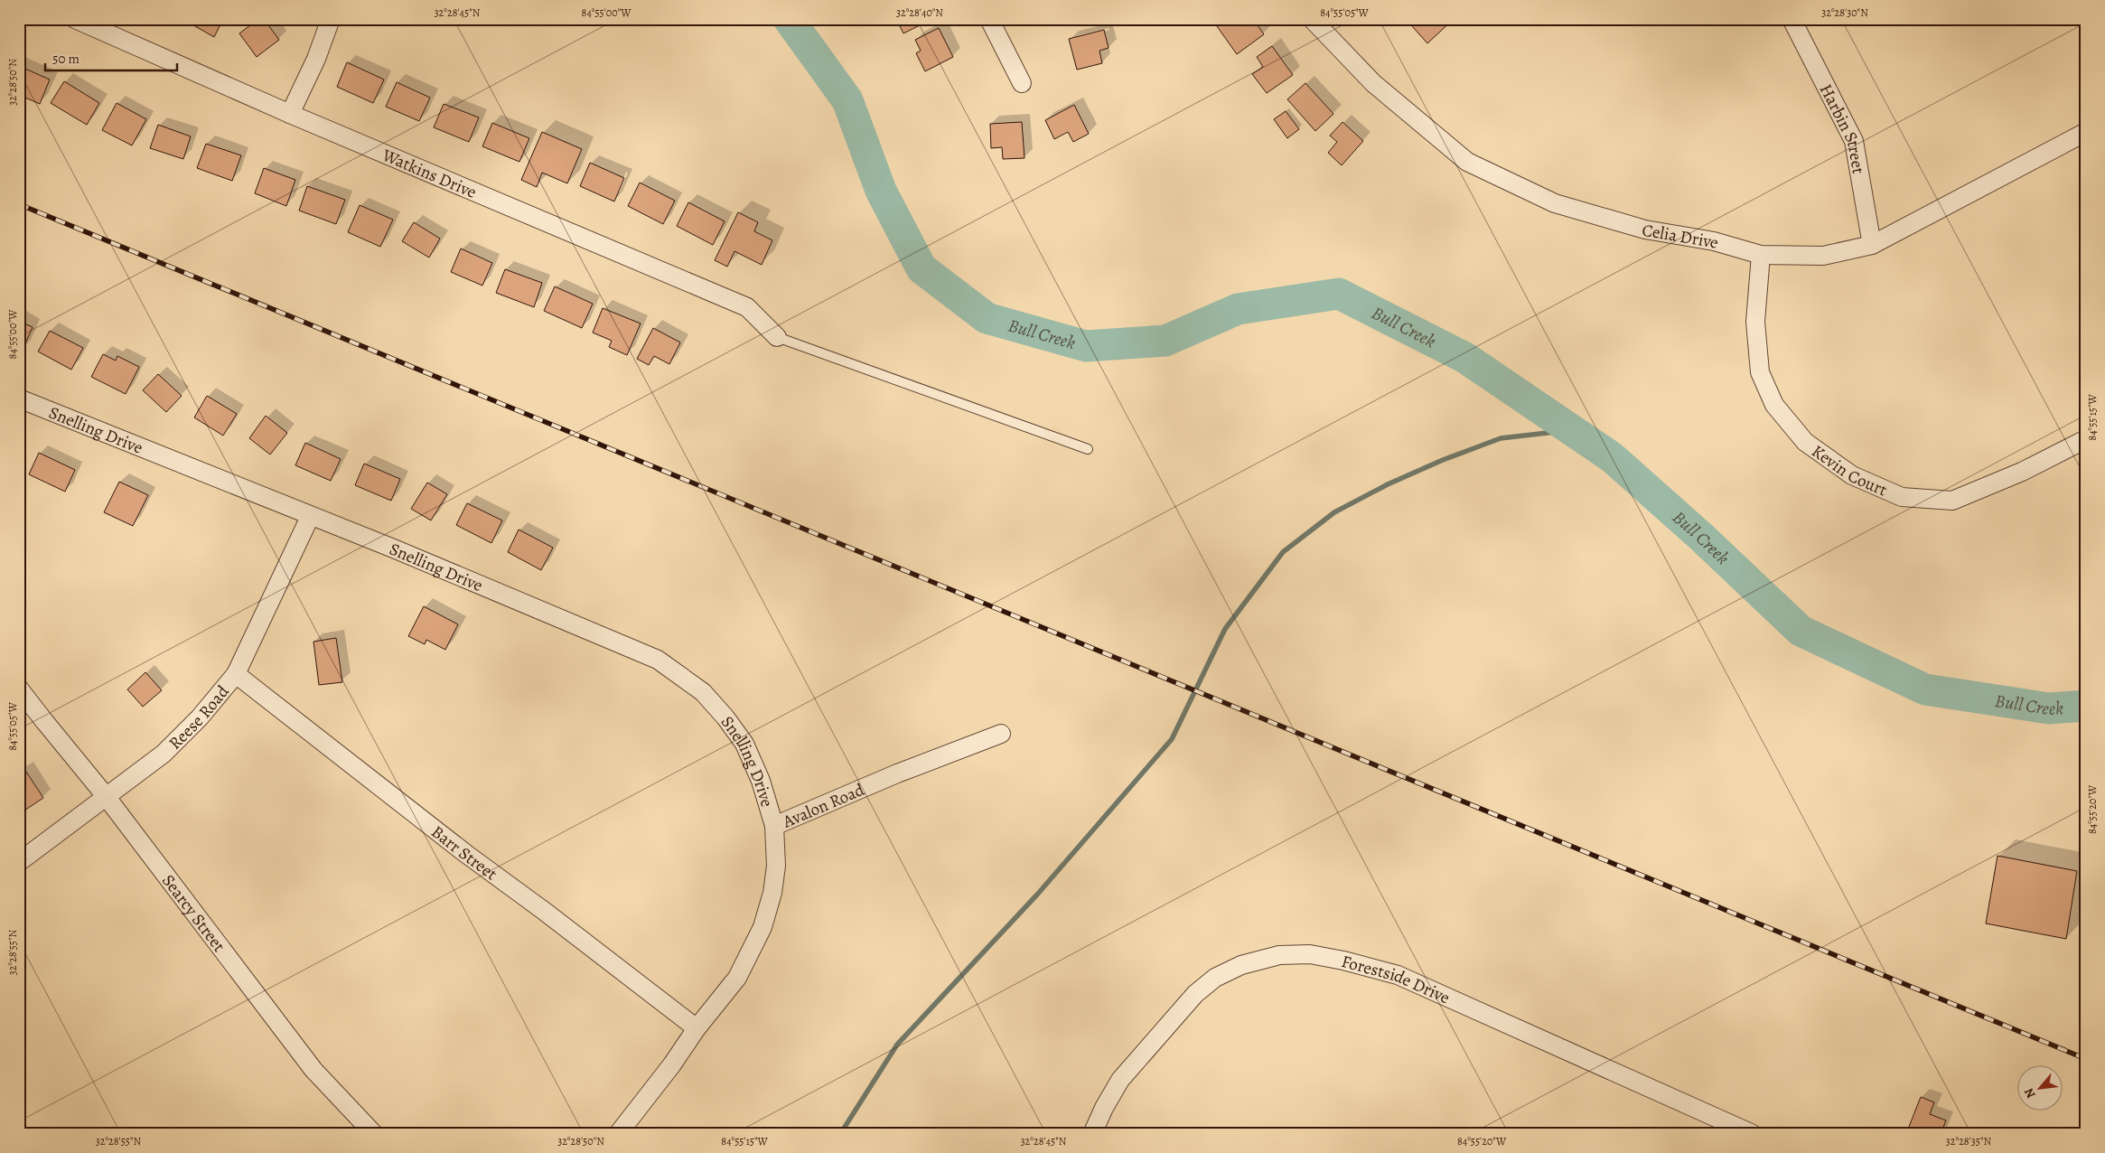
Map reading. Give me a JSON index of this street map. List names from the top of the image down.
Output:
{
  "streets": {
    "street": [
      "Harbin Street",
      "Watkins Drive",
      "Celia Drive",
      "Snelling Drive",
      "Kevin Court",
      "Reese Road",
      "Avalon Road",
      "Barr Street",
      "Searcy Street",
      "Forestside Drive"
    ]
  },
  "crossings": [
    ["Harbin Street", "Celia Drive"],
    ["Celia Drive", "Kevin Court"],
    ["Snelling Drive", "Reese Road"],
    ["Snelling Drive", "Avalon Road"],
    ["Reese Road", "Barr Street"],
    ["Reese Road", "Searcy Street"],
    ["Avalon Road", "Barr Street"]
  ],
  "water": ["Bull Creek"],
  "scale_bar": "50 m",
  "north": "bottom left",
  "coordinates": [
    "32°28'45\"N",
    "84°55'00\"W",
    "32°28'40\"N",
    "84°55'05\"W",
    "32°28'30\"N",
    "32°28'50\"N",
    "84°55'15\"W",
    "84°55'20\"W",
    "32°28'55\"N",
    "32°28'35\"N"
  ]
}
